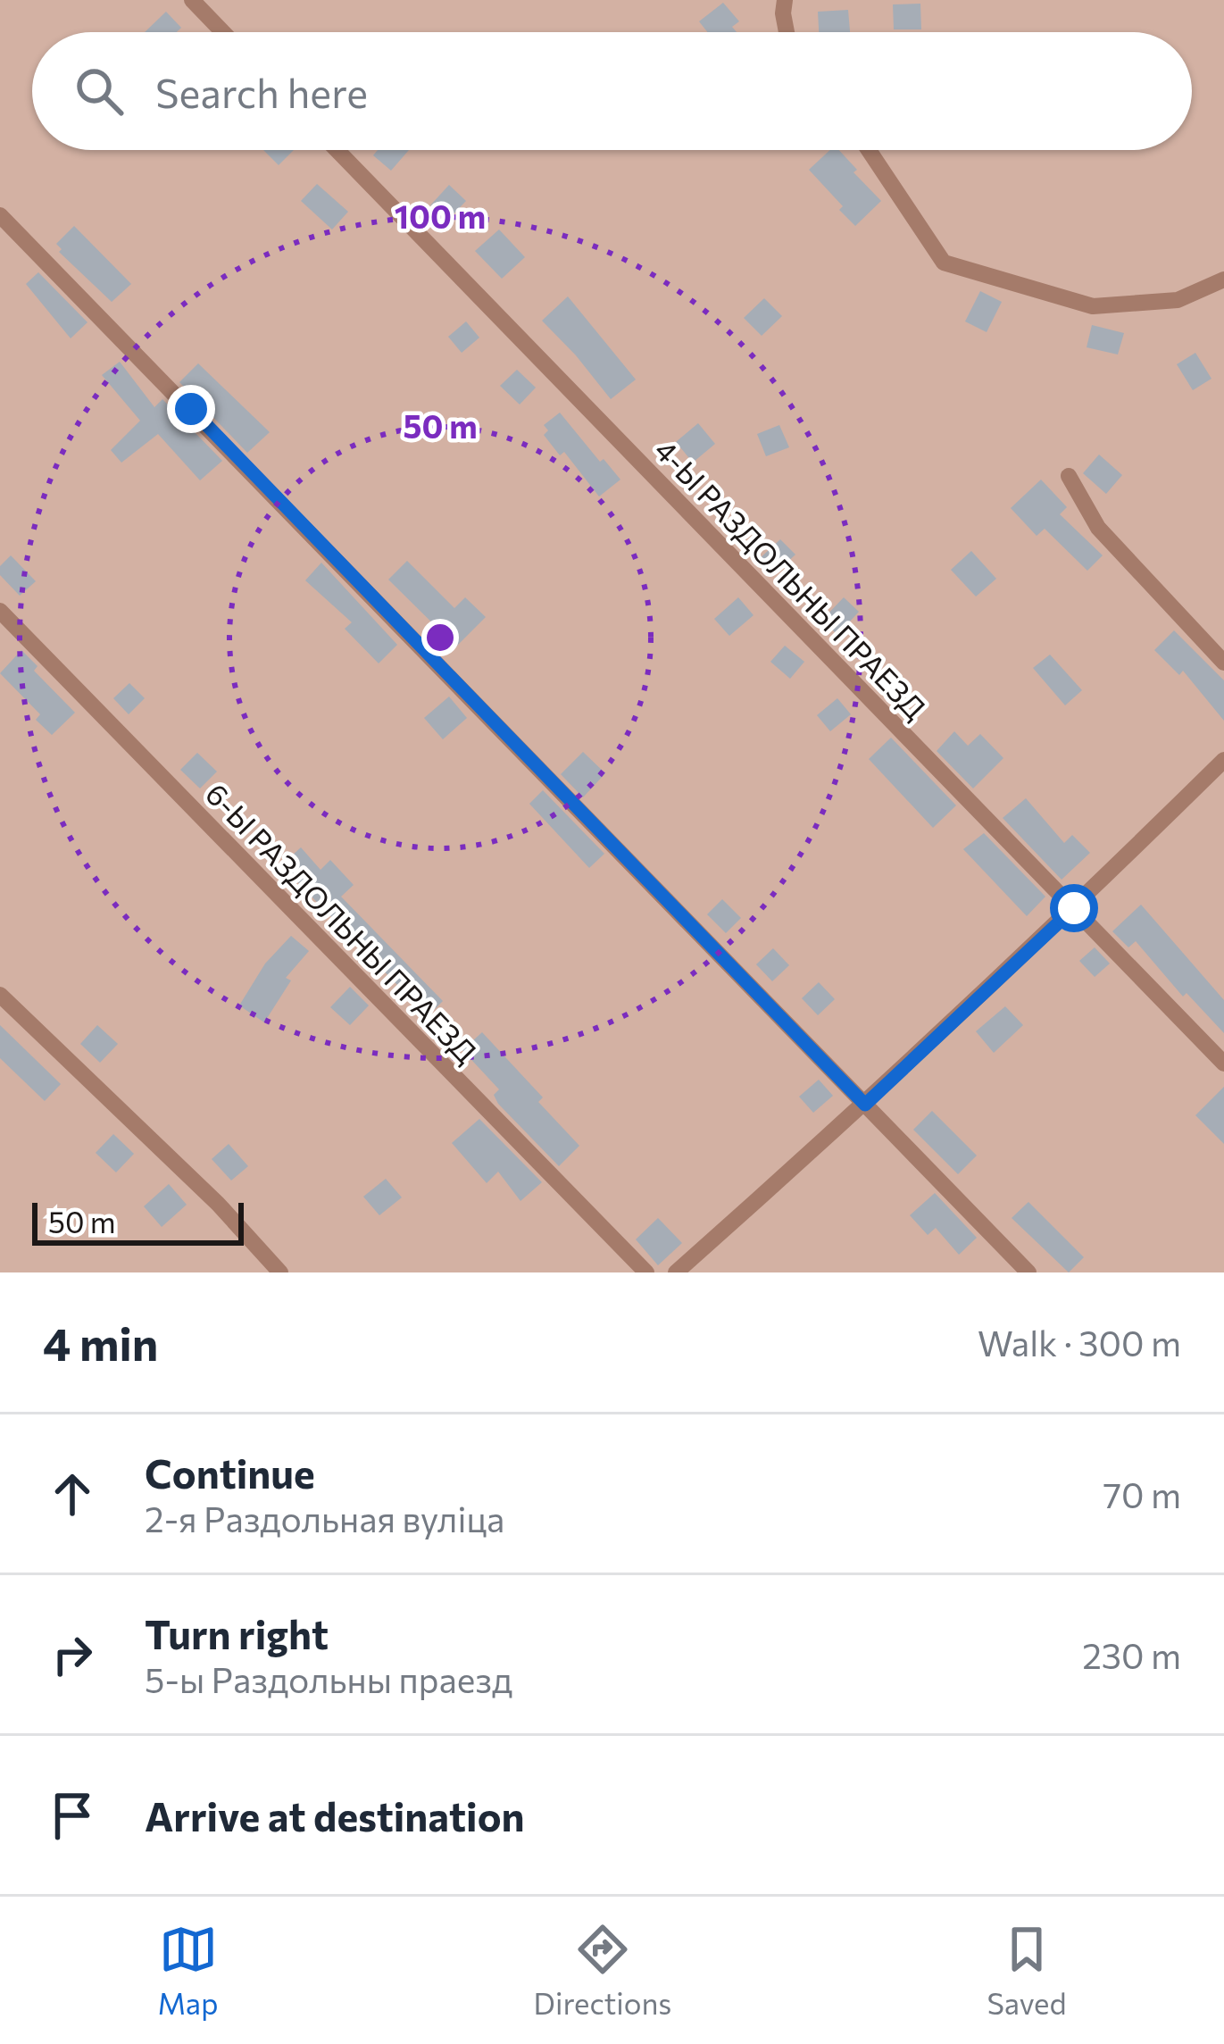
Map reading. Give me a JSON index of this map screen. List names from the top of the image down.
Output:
{
  "streets": {
    "lane": ["4-Ы РАЗДОЛЬНЫ ПРАЕЗД", "6-Ы РАЗДОЛЬНЫ ПРАЕЗД"]
  },
  "scale_bar": "50 m",
  "page": {
    "search": "Search here",
    "scale": "50 m",
    "heading": ["4 min", "Walk · 300 m"],
    "list": [
      ["Continue", "2-я Раздольная вуліца", "70 m"],
      ["Turn right", "5-ы Раздольны праезд", "230 m"],
      "Arrive at destination"
    ],
    "nav": ["Map", "Directions", "Saved"]
  },
  "rings": ["100 m", "50 m"]
}
